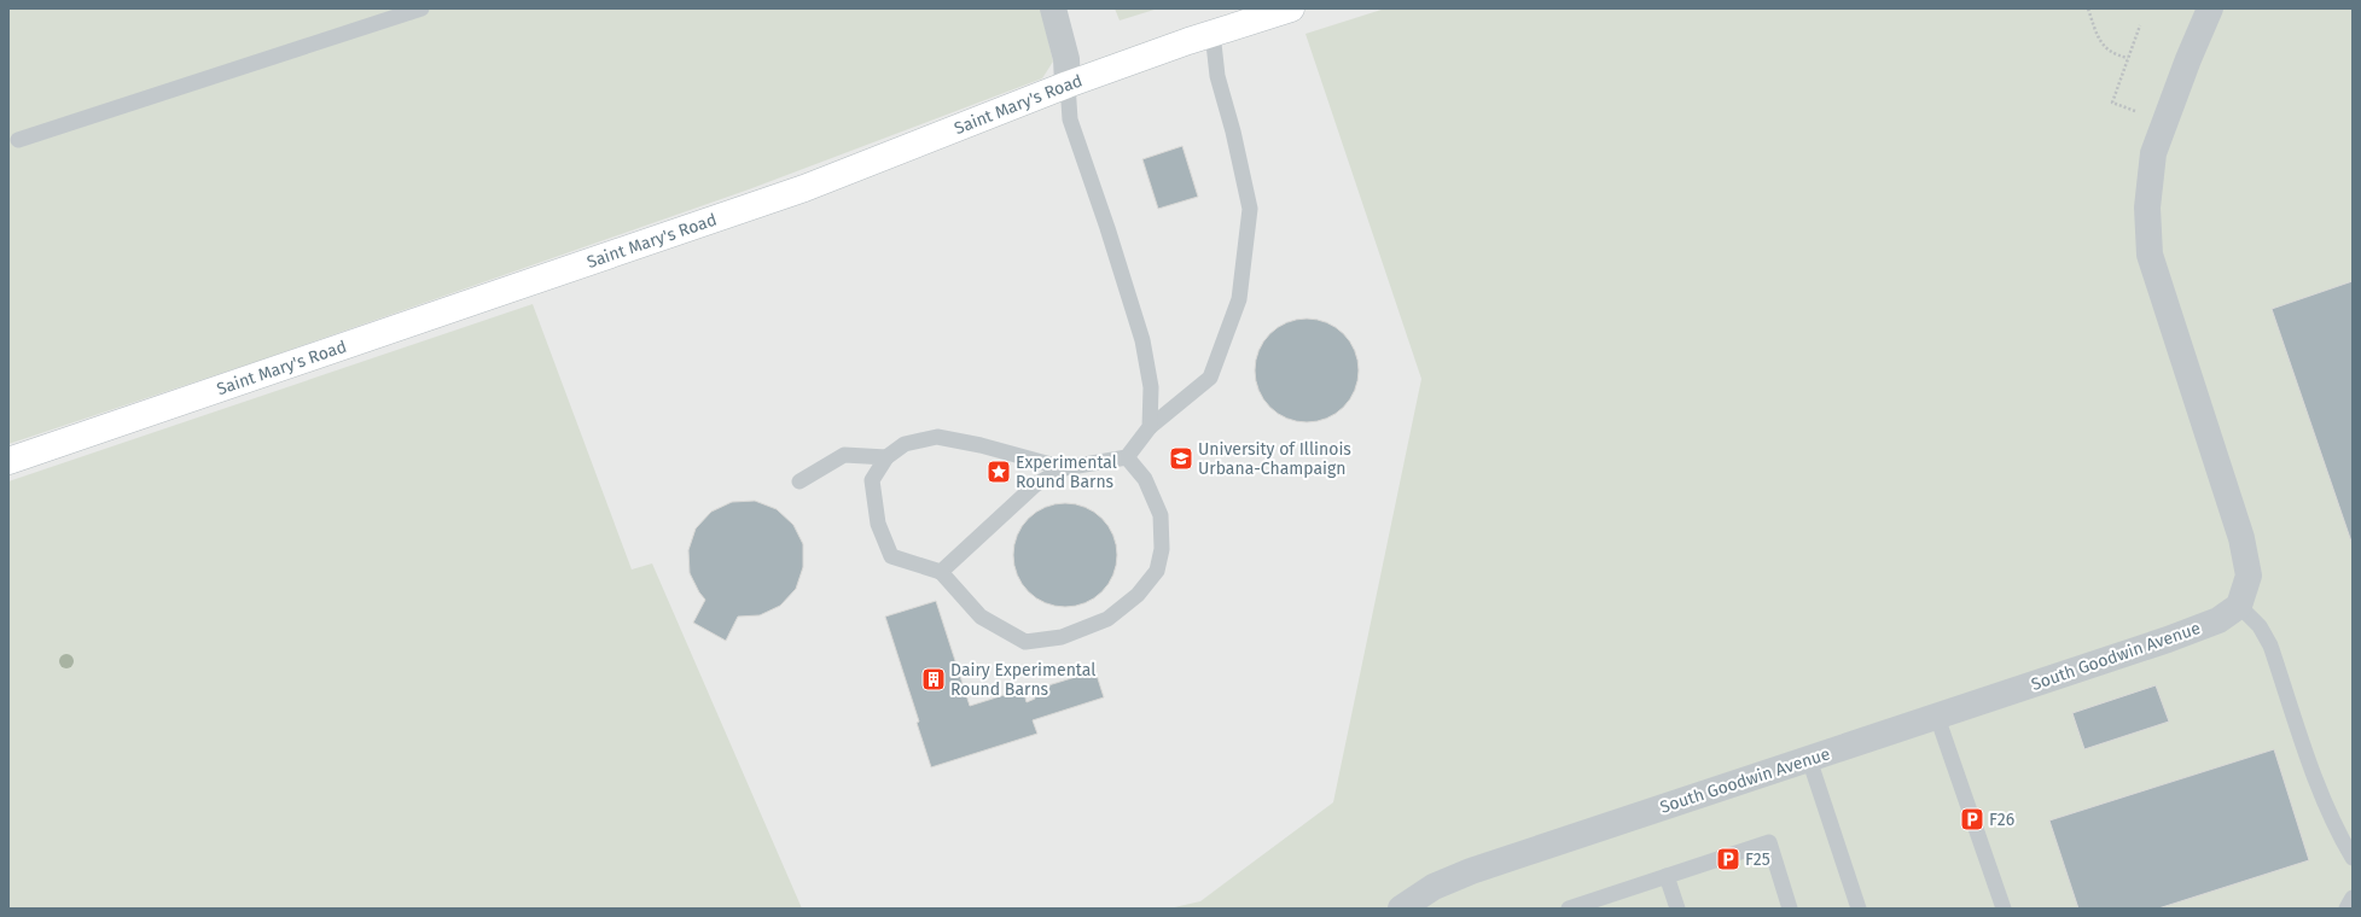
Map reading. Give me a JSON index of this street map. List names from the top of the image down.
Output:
{
  "streets": {
    "street": ["Saint Mary's Road", "South Goodwin Avenue"]
  },
  "places": {
    "school or university": ["University of Illinois Urbana-Champaign"],
    "place": ["Experimental Round Barns"],
    "building": ["Dairy Experimental Round Barns"],
    "parking": ["F26", "F25"]
  }
}
